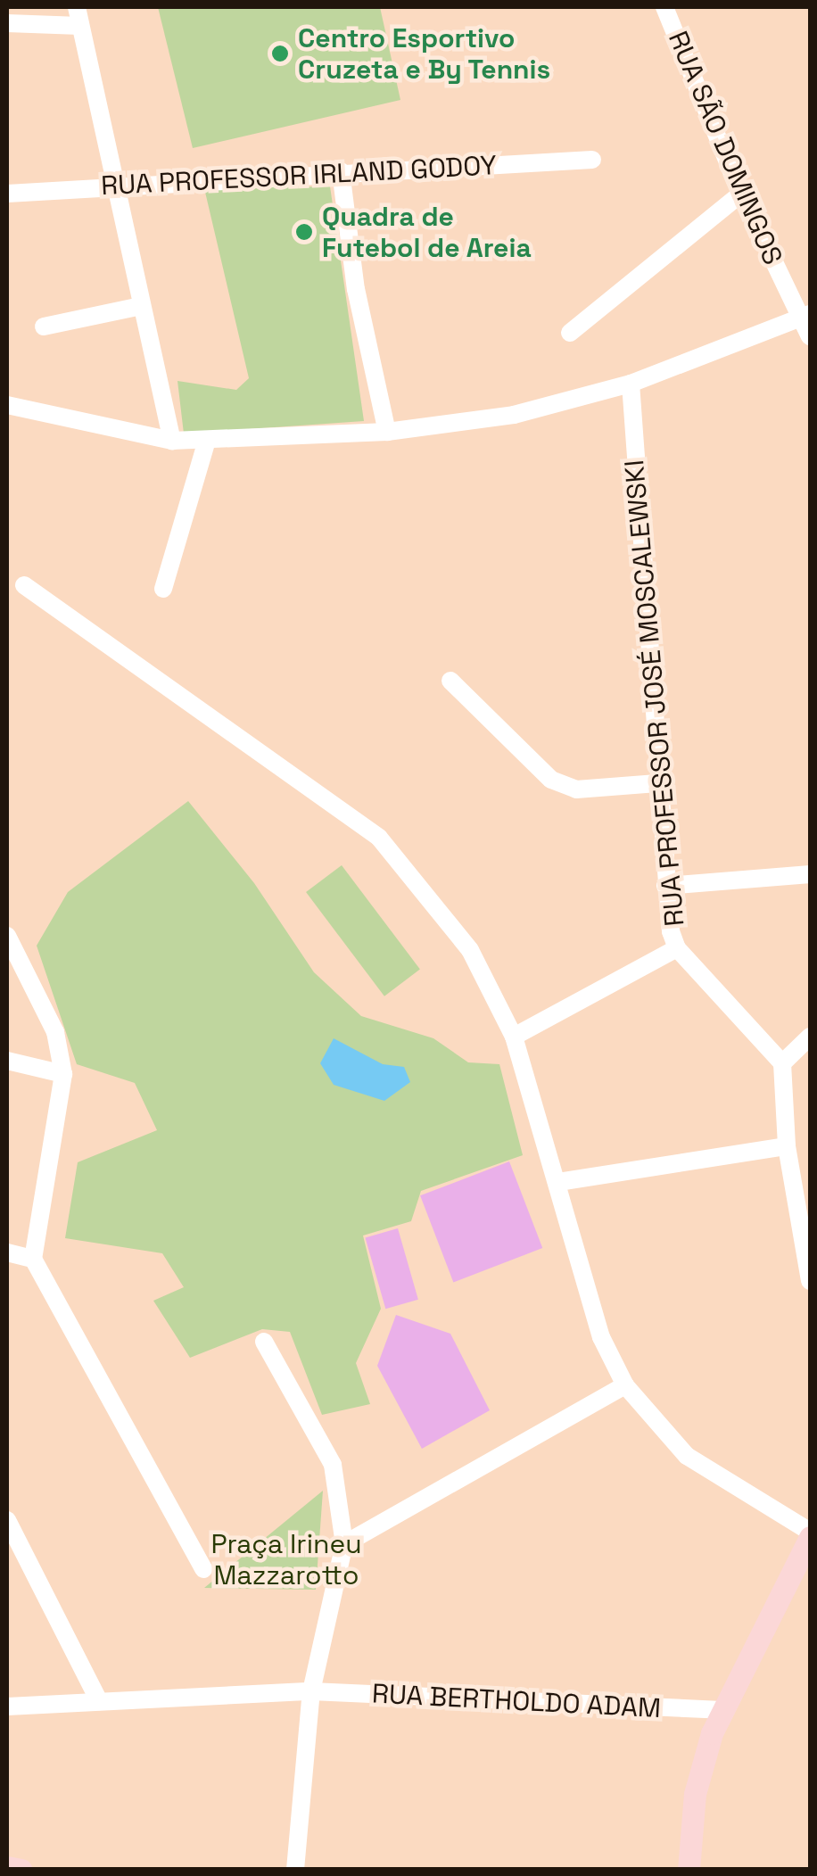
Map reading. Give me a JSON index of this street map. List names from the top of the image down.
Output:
{
  "streets": {
    "street": [
      "RUA SÃO DOMINGOS",
      "RUA PROFESSOR IRLAND GODOY",
      "RUA PROFESSOR JOSÉ MOSCALEWSKI",
      "RUA BERTHOLDO ADAM"
    ]
  },
  "parks": ["Praça Irineu Mazzarotto"],
  "places": ["Centro Esportivo Cruzeta e By Tennis", "Quadra de Futebol de Areia"]
}
